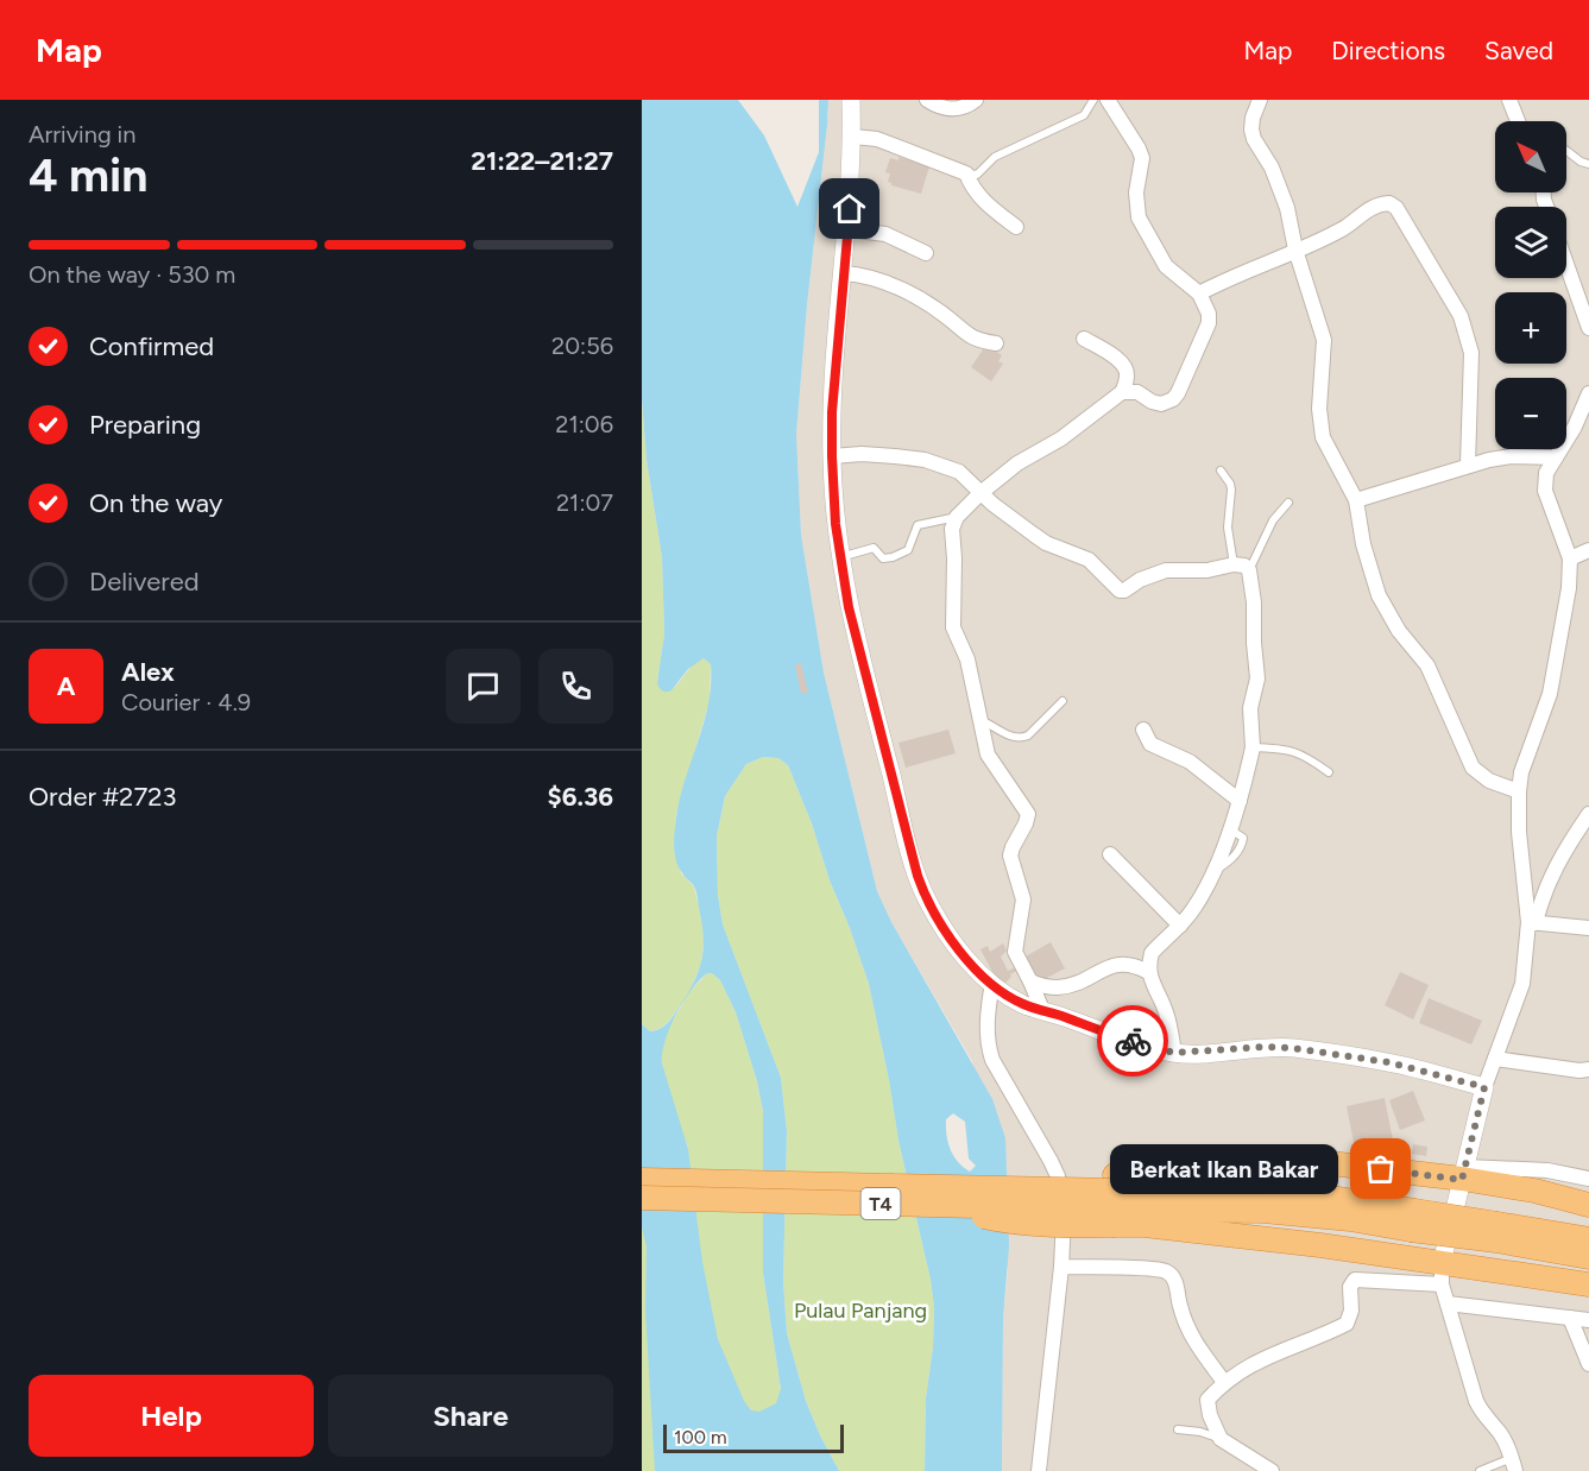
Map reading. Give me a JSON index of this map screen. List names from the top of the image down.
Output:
{
  "streets": {
    "highway": ["T4"]
  },
  "parks": ["Pulau Panjang"],
  "places": ["Berkat Ikan Bakar"],
  "scale_bar": "100 m",
  "north": "top left",
  "page": {
    "header": "Map",
    "nav": ["Map", "Directions", "Saved"],
    "heading": ["4 min", "Arriving in", "21:22–21:27"],
    "panel": [
      "Alex",
      "Courier · 4.9",
      "Order #2723",
      "$6.36"
    ],
    "map_buttons": ["+", "−"],
    "bar": "On the way · 530 m",
    "list": [
      ["Confirmed", "20:56"],
      ["Preparing", "21:06"],
      ["On the way", "21:07"],
      "Delivered"
    ],
    "round": "A",
    "bubble": "Berkat Ikan Bakar",
    "buttons": ["Help", "Share"],
    "scale": "100 m"
  }
}
